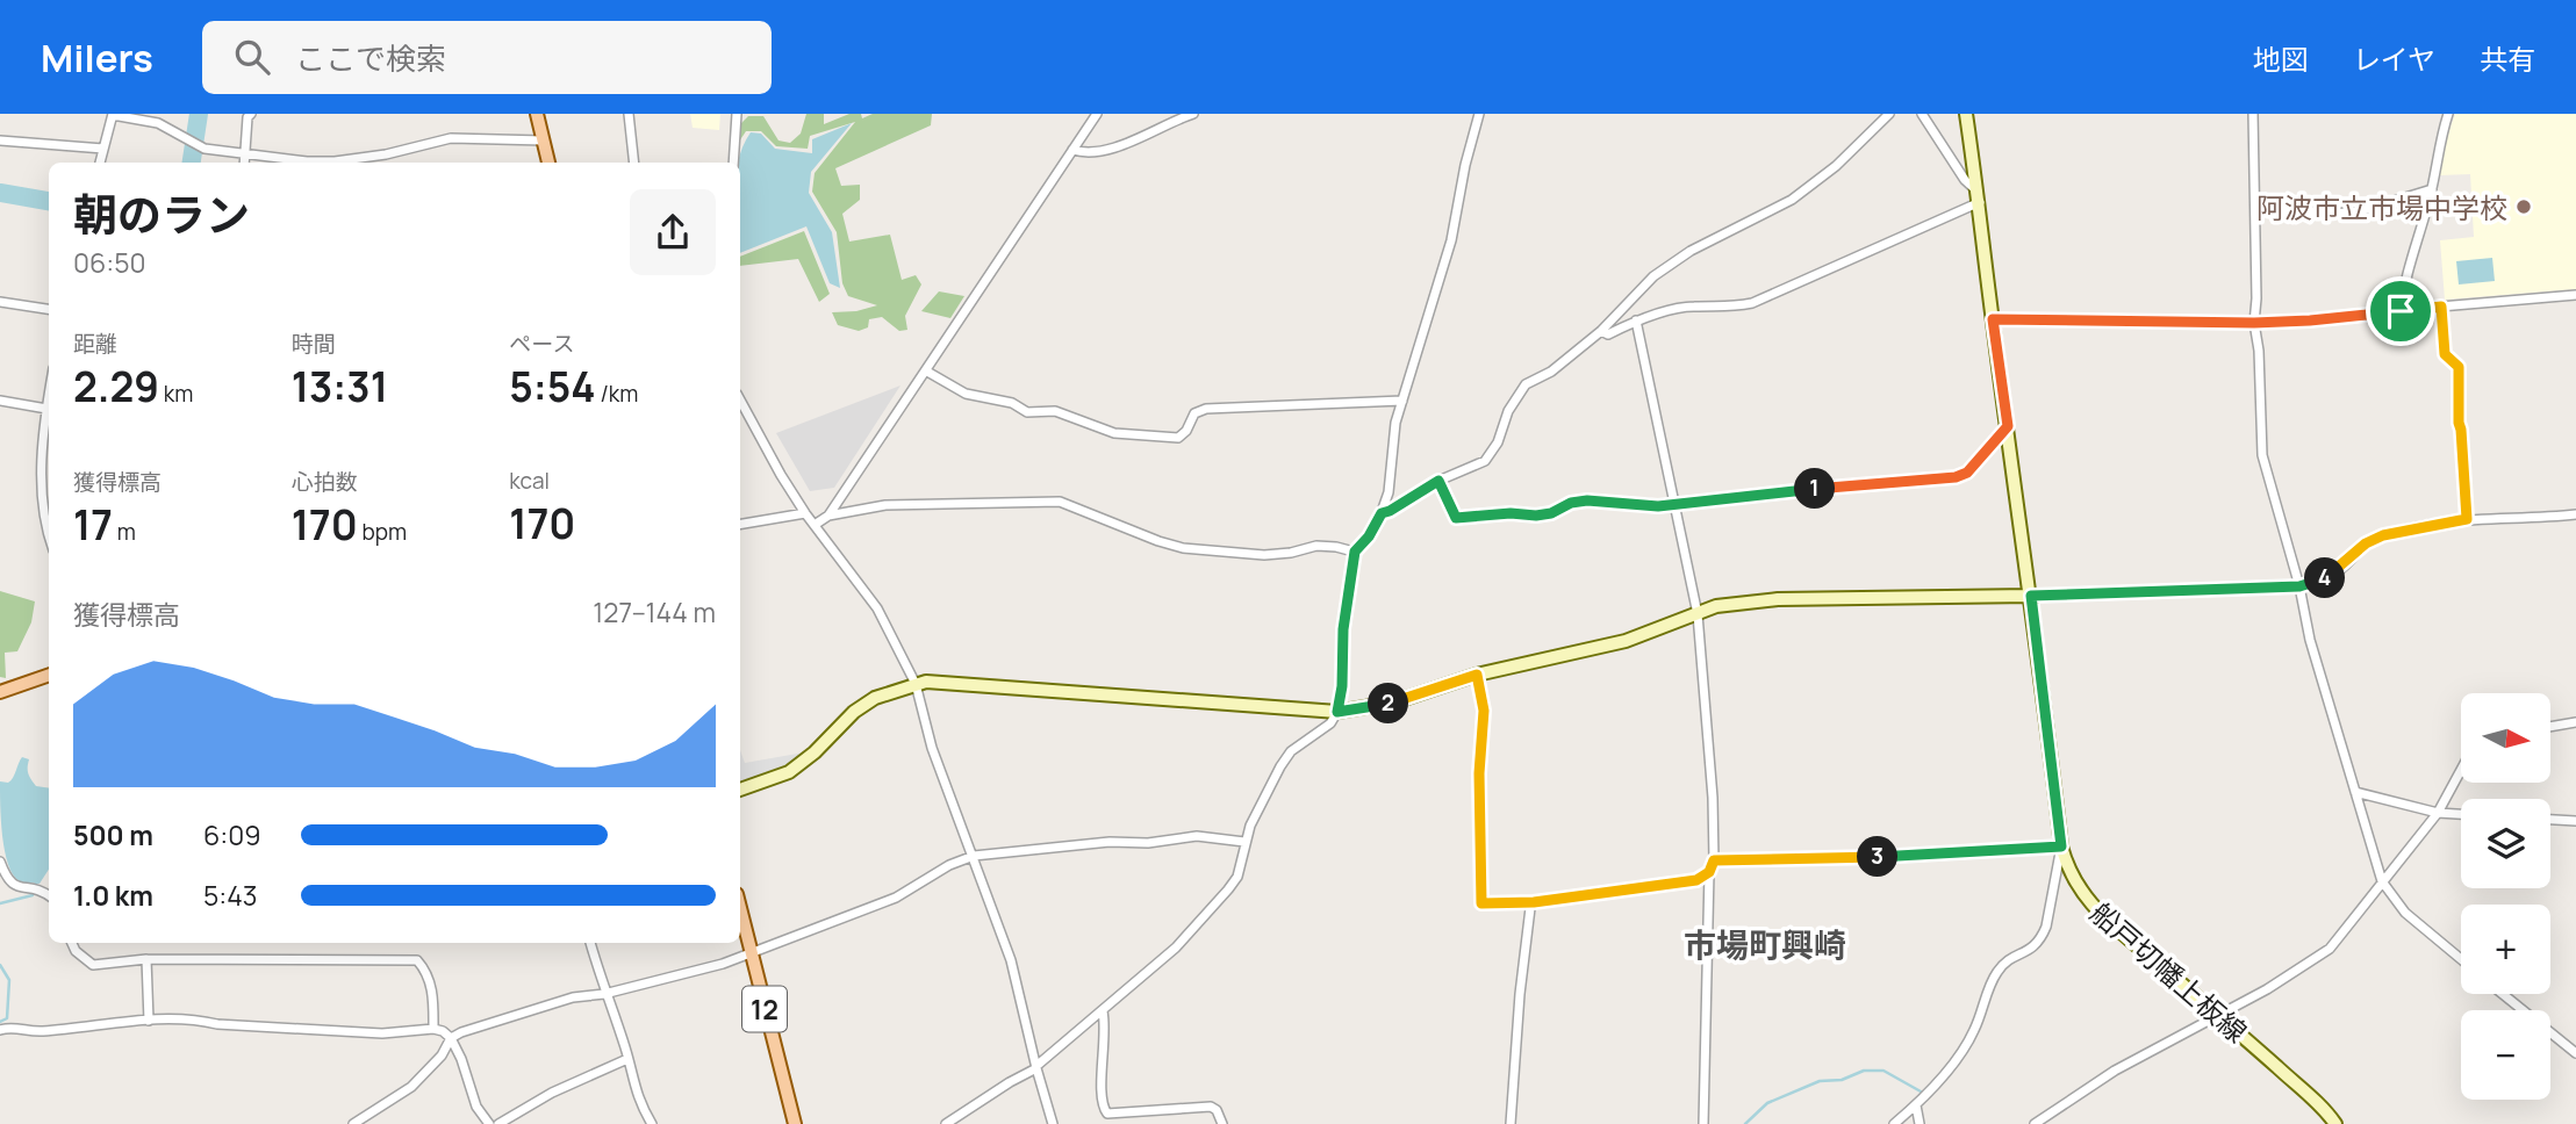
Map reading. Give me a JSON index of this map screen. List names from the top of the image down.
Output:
{
  "streets": {
    "main road": ["12"],
    "street": ["船戸切幡上板線"]
  },
  "districts": ["市場町興崎"],
  "places": ["阿波市立市場中学校"],
  "north": "right",
  "page": {
    "header": "Milers",
    "search": "ここで検索",
    "nav": ["地図", "レイヤ", "共有"],
    "heading": ["朝のラン", "06:50"],
    "stats": [
      ["距離", "2.29 km"],
      ["時間", "13:31"],
      ["ペース", "5:54 /km"],
      ["獲得標高", "17 m"],
      ["心拍数", "170 bpm"],
      ["kcal", "170"]
    ],
    "pins": [
      "1",
      "4",
      "2",
      "3"
    ],
    "chart": ["獲得標高", "127–144 m"],
    "map_buttons": ["+", "−"],
    "list": [
      {
        "name": "500 m",
        "note": "6:09"
      },
      {
        "name": "1.0 km",
        "note": "5:43"
      }
    ]
  }
}
